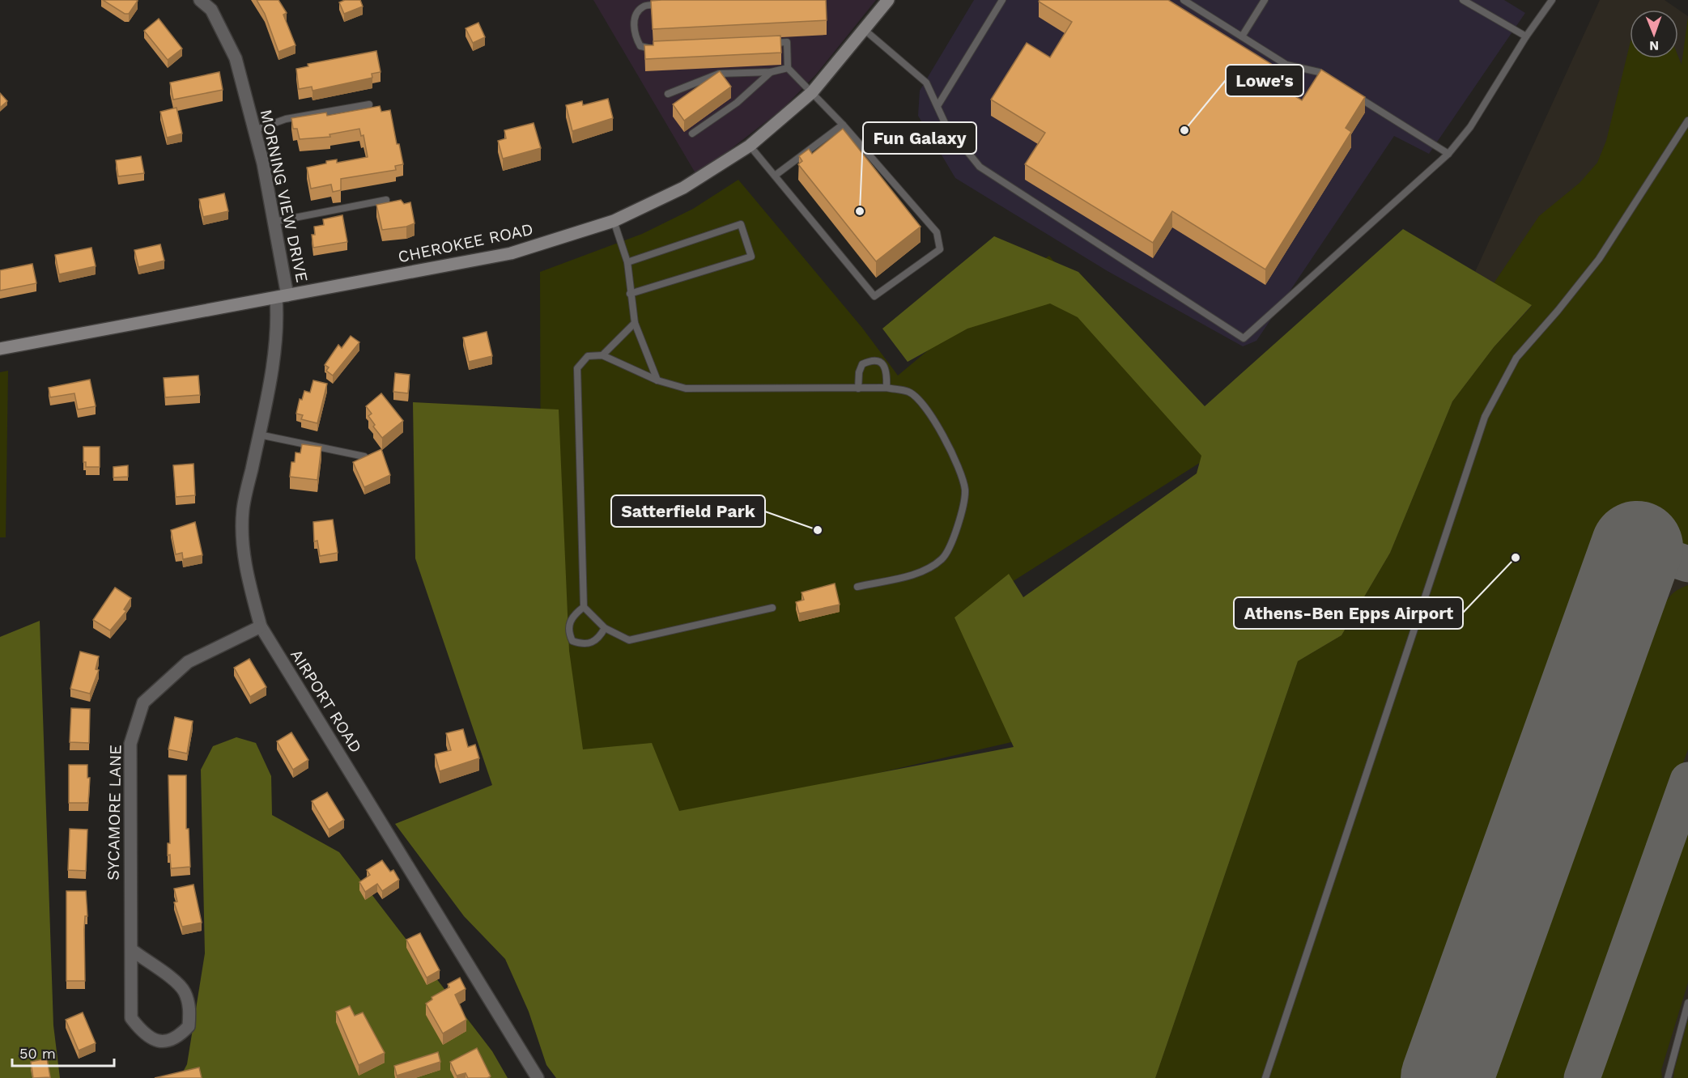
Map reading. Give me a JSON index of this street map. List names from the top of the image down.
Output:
{
  "streets": {
    "main road": ["CHEROKEE ROAD"],
    "street": ["MORNING VIEW DRIVE", "AIRPORT ROAD", "SYCAMORE LANE"]
  },
  "crossings": [
    ["MORNING VIEW DRIVE", "CHEROKEE ROAD"],
    ["MORNING VIEW DRIVE", "AIRPORT ROAD"],
    ["CHEROKEE ROAD", "AIRPORT ROAD"],
    ["AIRPORT ROAD", "SYCAMORE LANE"]
  ],
  "places": [
    "Lowe's",
    "Fun Galaxy",
    "Satterfield Park",
    "Athens-Ben Epps Airport"
  ],
  "scale_bar": "50 m",
  "north": "bottom"
}
